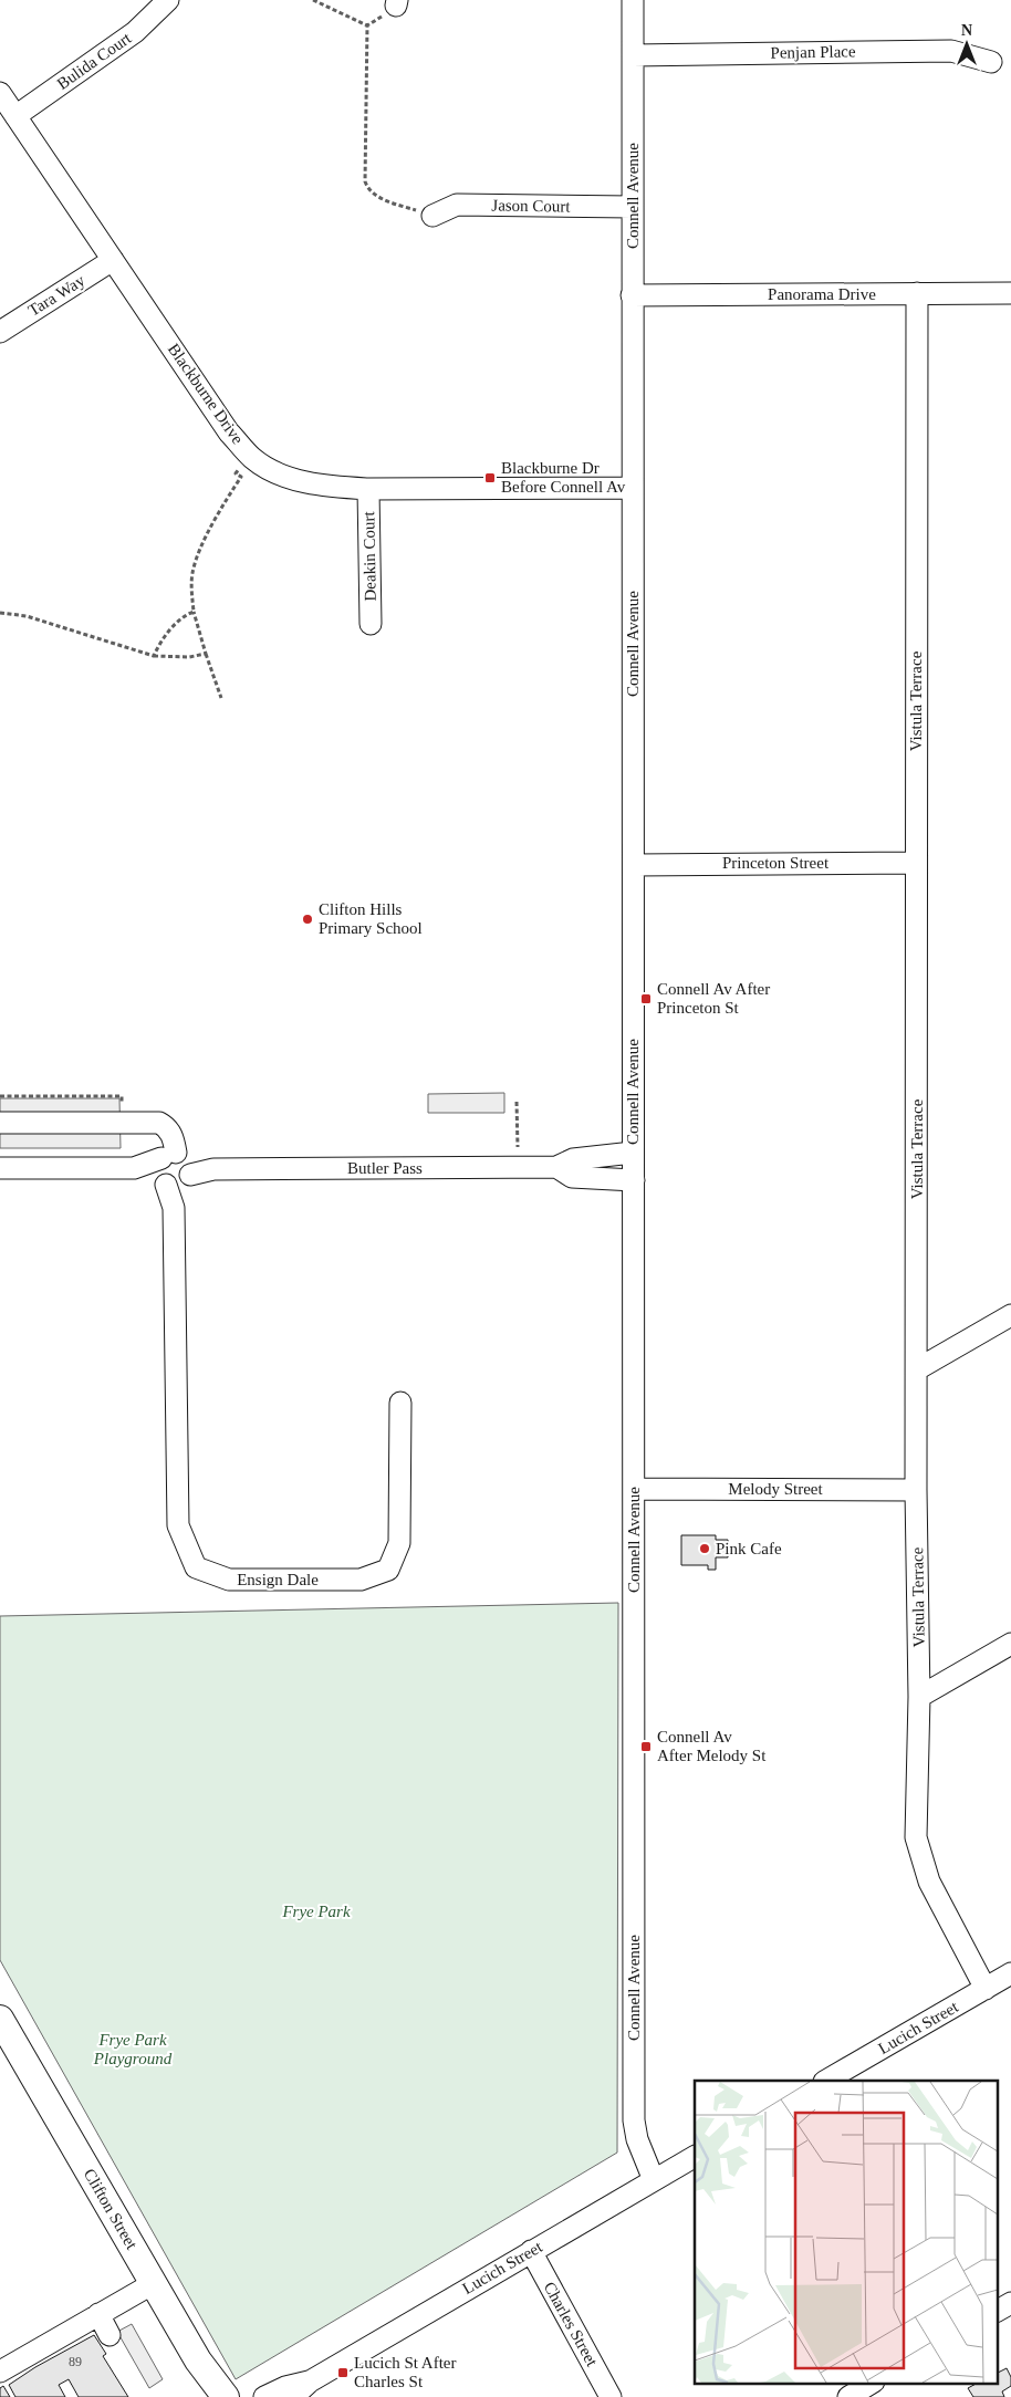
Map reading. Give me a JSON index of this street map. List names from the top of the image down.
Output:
{
  "streets": {
    "main road": ["Clifton Street"],
    "street": [
      "Penjan Place",
      "Bulida Court",
      "Connell Avenue",
      "Jason Court",
      "Panorama Drive",
      "Tara Way",
      "Blackburne Drive",
      "Deakin Court",
      "Vistula Terrace",
      "Princeton Street",
      "Butler Pass",
      "Melody Street",
      "Ensign Dale",
      "Lucich Street",
      "Charles Street"
    ]
  },
  "crossings": [
    ["Penjan Place", "Connell Avenue"],
    ["Bulida Court", "Blackburne Drive"],
    ["Connell Avenue", "Jason Court"],
    ["Connell Avenue", "Panorama Drive"],
    ["Connell Avenue", "Blackburne Drive"],
    ["Connell Avenue", "Princeton Street"],
    ["Connell Avenue", "Butler Pass"],
    ["Connell Avenue", "Melody Street"],
    ["Connell Avenue", "Lucich Street"],
    ["Panorama Drive", "Vistula Terrace"],
    ["Tara Way", "Blackburne Drive"],
    ["Blackburne Drive", "Deakin Court"],
    ["Vistula Terrace", "Princeton Street"],
    ["Vistula Terrace", "Melody Street"],
    ["Vistula Terrace", "Lucich Street"],
    ["Butler Pass", "Ensign Dale"],
    ["Lucich Street", "Charles Street"]
  ],
  "parks": ["Frye Park", "Frye Park Playground"],
  "places": {
    "transit": [
      "Blackburne Dr Before Connell Av",
      "Connell Av After Princeton St",
      "Connell Av After Melody St",
      "Lucich St After Charles St"
    ],
    "other": ["Clifton Hills Primary School", "Pink Cafe"]
  },
  "house_numbers": ["89"],
  "north": "top"
}
